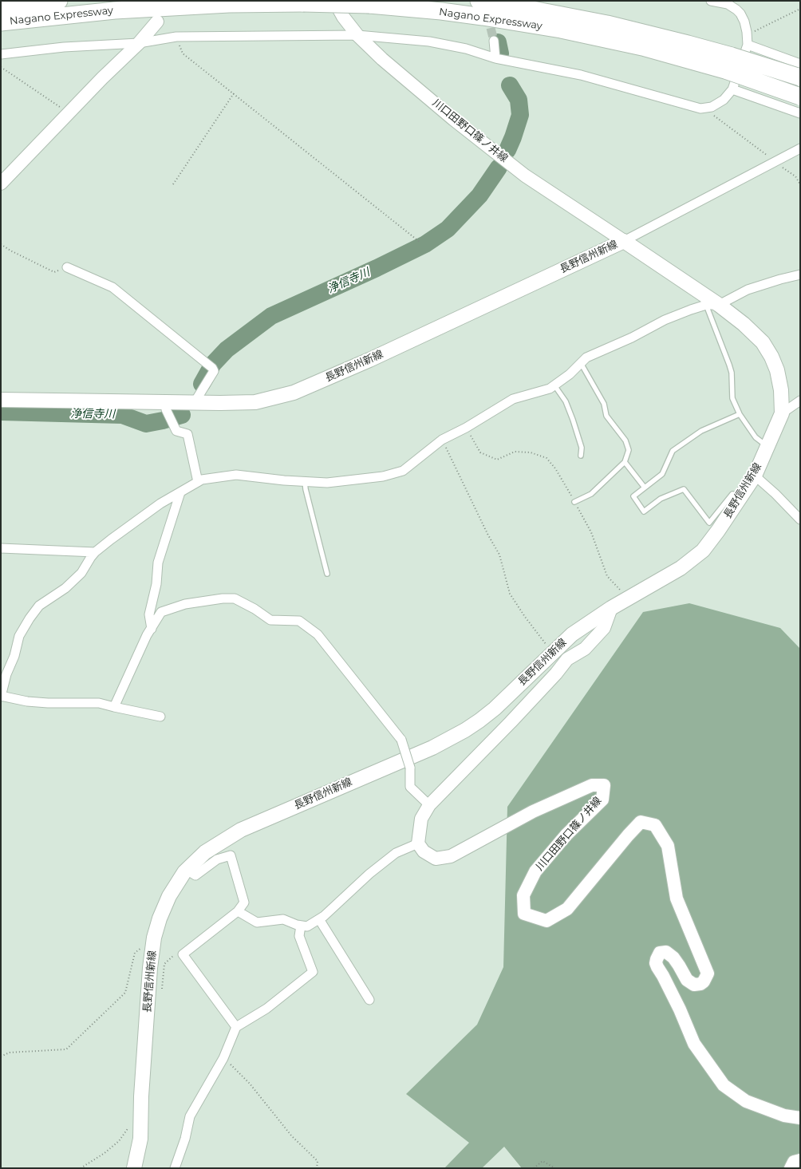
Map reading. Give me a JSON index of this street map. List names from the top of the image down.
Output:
{
  "streets": {
    "highway": ["Nagano Expressway"],
    "main road": ["川口田野口篠ノ井線", "長野信州新線"]
  },
  "crossings": [
    ["川口田野口篠ノ井線", "長野信州新線"]
  ],
  "water": ["浄信寺川"]
}
